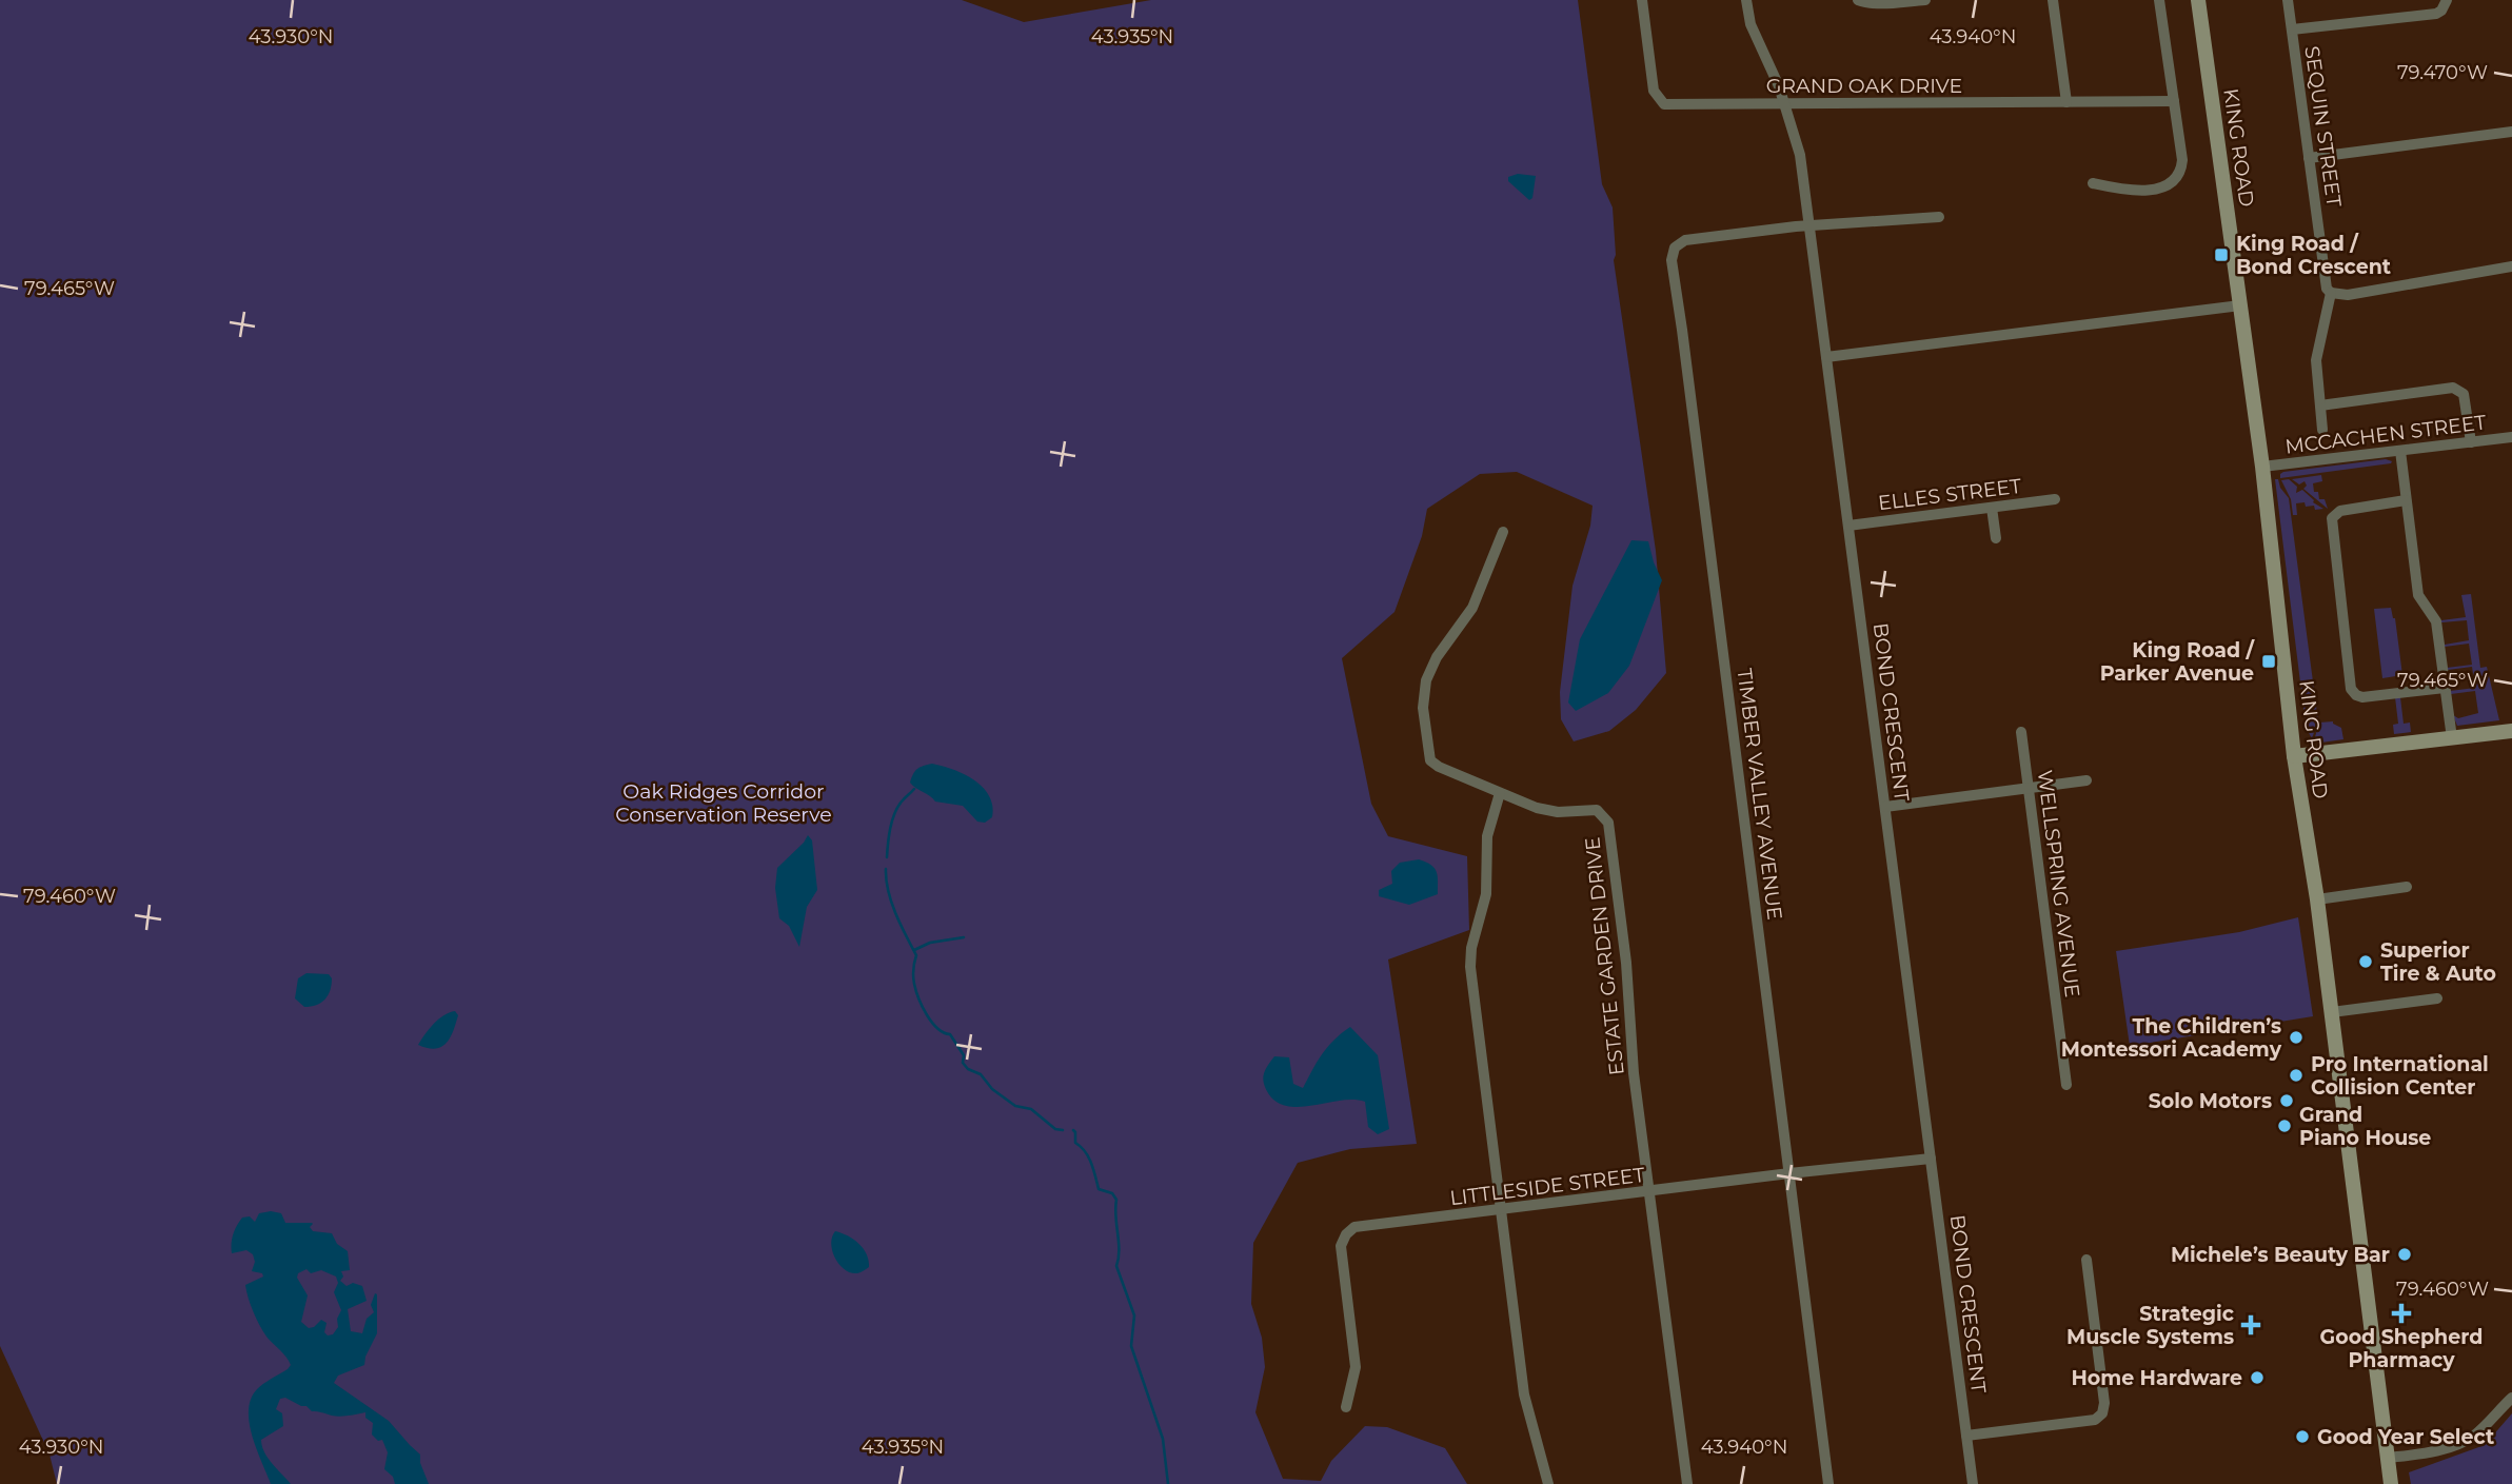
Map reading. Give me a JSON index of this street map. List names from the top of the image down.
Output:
{
  "streets": {
    "main road": ["KING ROAD"],
    "street": [
      "GRAND OAK DRIVE",
      "SEQUIN STREET",
      "MCCACHEN STREET",
      "ELLES STREET",
      "BOND CRESCENT",
      "TIMBER VALLEY AVENUE",
      "WELLSPRING AVENUE",
      "ESTATE GARDEN DRIVE",
      "LITTLESIDE STREET"
    ]
  },
  "crossings": [
    ["GRAND OAK DRIVE", "BOND CRESCENT"],
    ["KING ROAD", "MCCACHEN STREET"],
    ["ELLES STREET", "BOND CRESCENT"],
    ["BOND CRESCENT", "TIMBER VALLEY AVENUE"],
    ["BOND CRESCENT", "LITTLESIDE STREET"],
    ["TIMBER VALLEY AVENUE", "LITTLESIDE STREET"],
    ["ESTATE GARDEN DRIVE", "LITTLESIDE STREET"]
  ],
  "parks": ["Oak Ridges Corridor Conservation Reserve"],
  "places": {
    "transit": ["King Road / Bond Crescent", "King Road / Parker Avenue"],
    "other": [
      "Superior Tire & Auto",
      "The Children’s Montessori Academy",
      "Pro International Collision Center",
      "Solo Motors",
      "Grand Piano House",
      "Michele’s Beauty Bar",
      "Home Hardware",
      "Good Year Select"
    ],
    "health": ["Good Shepherd Pharmacy", "Strategic Muscle Systems"]
  },
  "coordinates": [
    "43.930°N",
    "43.935°N",
    "43.940°N",
    "79.470°W",
    "79.465°W",
    "79.460°W"
  ]
}
